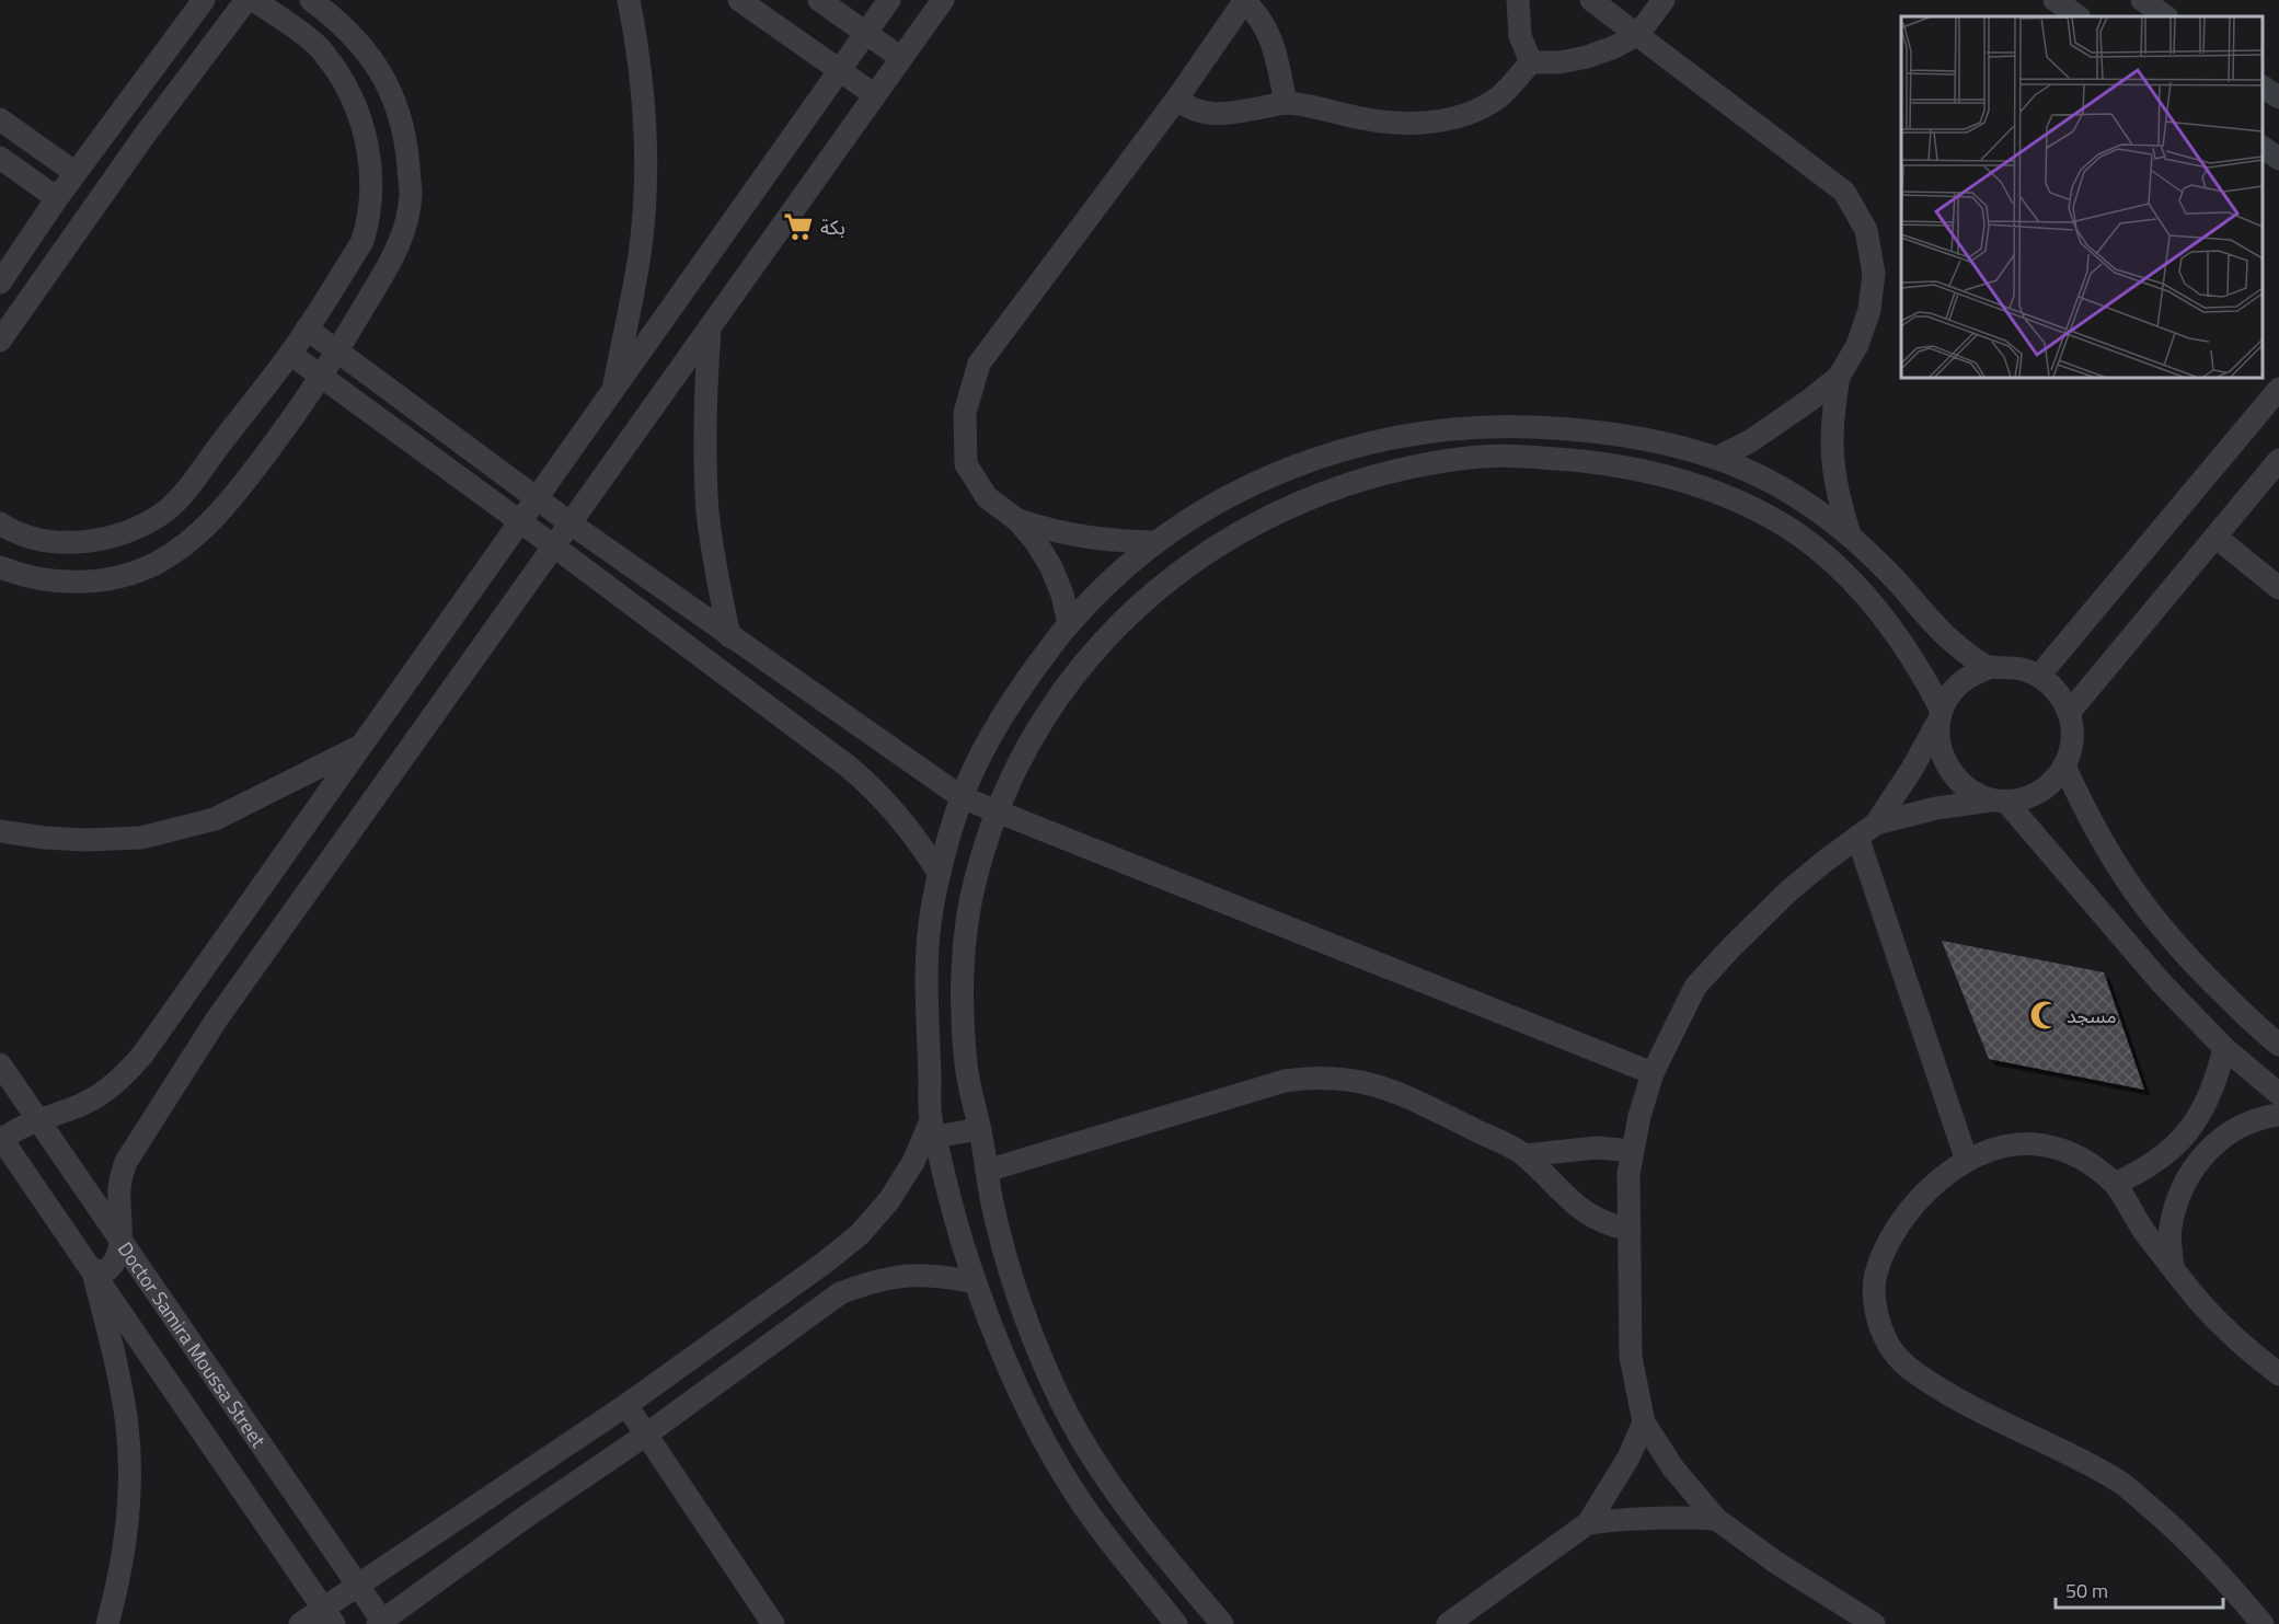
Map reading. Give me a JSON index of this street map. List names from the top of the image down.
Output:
{
  "streets": {
    "street": ["Doctor Samira Moussa Street"]
  },
  "places": {
    "supermarket": ["بكة"],
    "mosque": ["مسجد"]
  },
  "scale_bar": "50 m"
}
